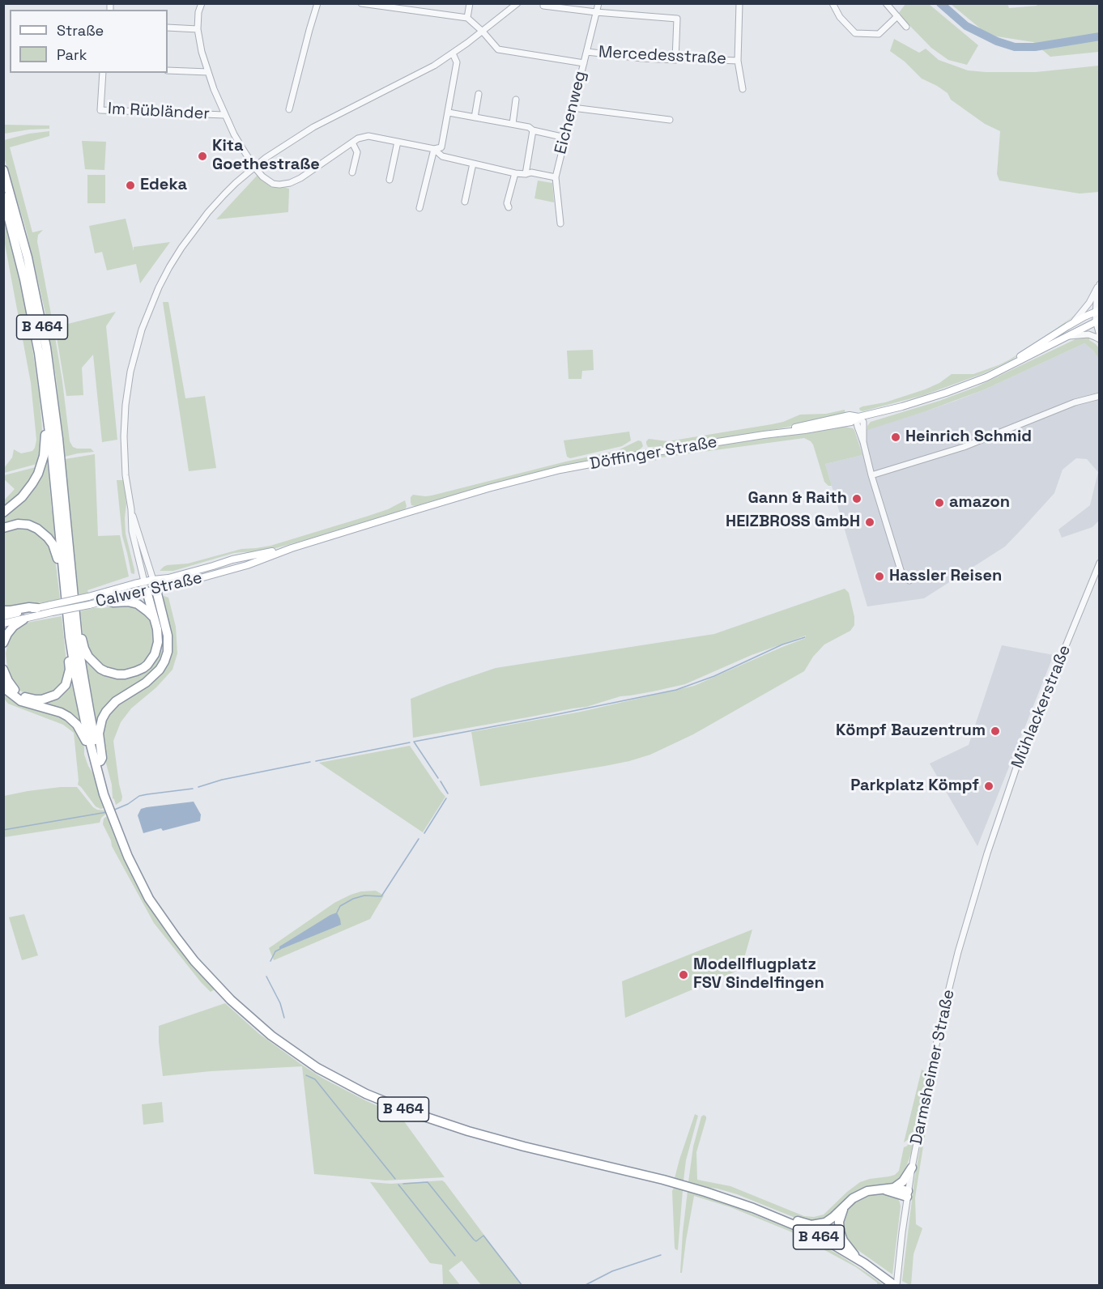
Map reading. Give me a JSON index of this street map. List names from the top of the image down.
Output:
{
  "streets": {
    "highway": ["B 464"],
    "main road": ["Döffinger Straße", "Calwer Straße"],
    "street": [
      "Mercedesstraße",
      "Im Rübländer",
      "Eichenweg",
      "Mühlackerstraße",
      "Darmsheimer Straße"
    ]
  },
  "crossings": [
    ["Mercedesstraße", "Eichenweg"],
    ["B 464", "Darmsheimer Straße"],
    ["Döffinger Straße", "Calwer Straße"],
    ["Mühlackerstraße", "Darmsheimer Straße"]
  ],
  "places": [
    "Kita Goethestraße",
    "Edeka",
    "Heinrich Schmid",
    "Gann & Raith",
    "amazon",
    "HEIZBROSS GmbH",
    "Hassler Reisen",
    "Kömpf Bauzentrum",
    "Parkplatz Kömpf",
    "Modellflugplatz FSV Sindelfingen"
  ],
  "legend": ["Straße", "Park"]
}
